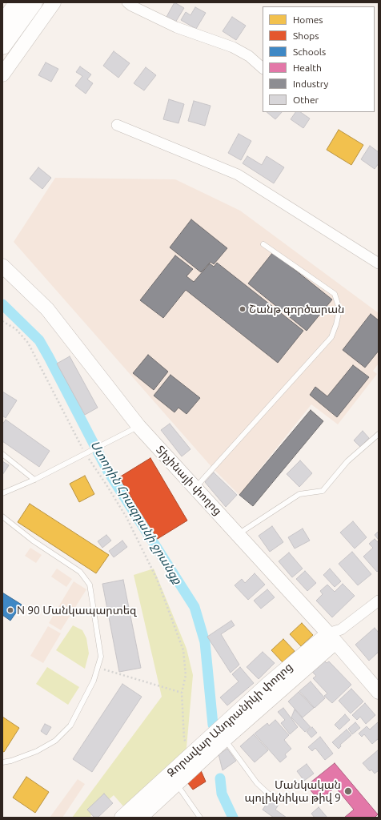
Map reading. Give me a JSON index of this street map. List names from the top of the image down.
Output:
{
  "streets": {
    "main road": ["Տիչինայի փողոց", "Զորավար Անդրանիկի փողոց"]
  },
  "crossings": [
    ["Տիչինայի փողոց", "Զորավար Անդրանիկի փողոց"]
  ],
  "water": ["Ստորին Հրազդանի ջրանցք"],
  "places": ["Շանթ գործարան", "N 90 Մանկապարտեզ", "Մանկական պոլիկնիկա թիվ 9"],
  "legend": [
    "Homes",
    "Shops",
    "Schools",
    "Health",
    "Industry",
    "Other"
  ]
}
